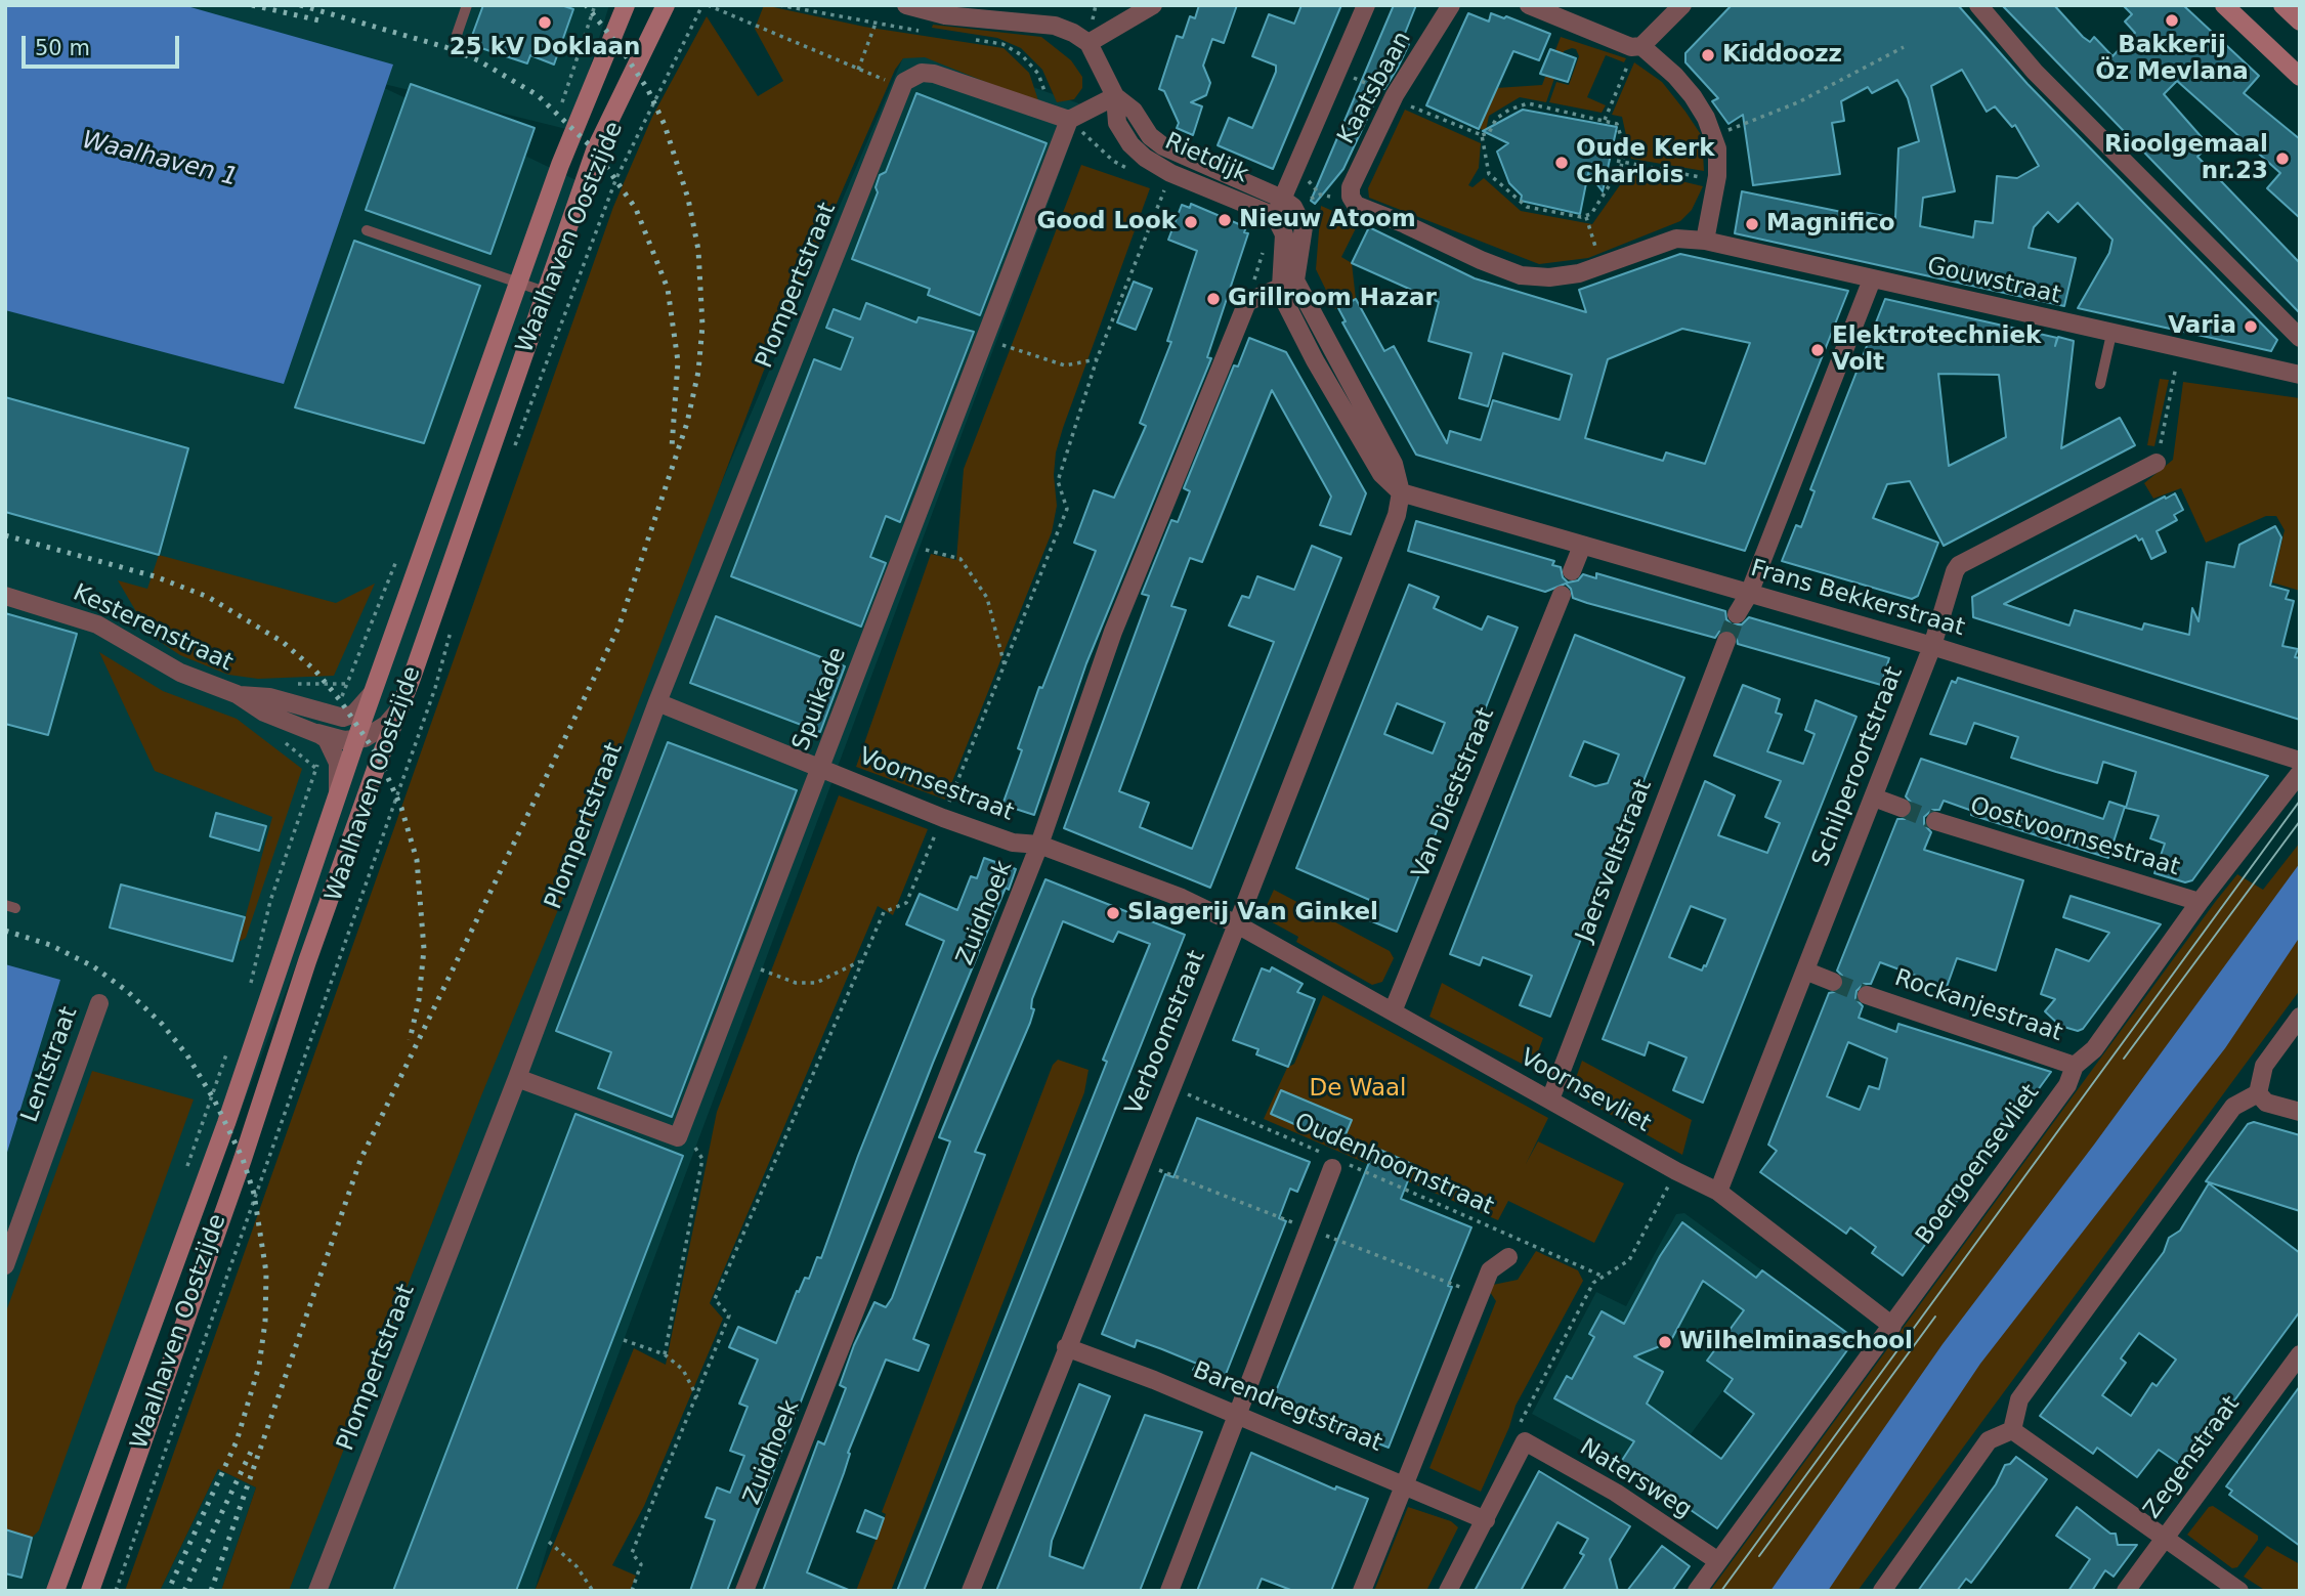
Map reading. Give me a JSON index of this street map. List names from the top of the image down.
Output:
{
  "streets": {
    "main road": ["Waalhaven Oostzijde"],
    "street": [
      "Kaatsbaan",
      "Rietdijk",
      "Gouwstraat",
      "Plompertstraat",
      "Frans Bekkerstraat",
      "Kesterenstraat",
      "Spuikade",
      "Schilperoortstraat",
      "Voornsestraat",
      "Van Dieststraat",
      "Oostvoornsestraat",
      "Jaersveltstraat",
      "Zuidhoek",
      "Rockanjestraat",
      "Verboomstraat",
      "Lentstraat",
      "Voornsevliet",
      "Boergoensevliet",
      "Barendregtstraat",
      "Zegenstraat",
      "Natersweg"
    ],
    "path": ["Oudenhoornstraat"]
  },
  "crossings": [
    ["Kaatsbaan", "Gouwstraat"],
    ["Waalhaven Oostzijde", "Kesterenstraat"],
    ["Plompertstraat", "Voornsestraat"],
    ["Frans Bekkerstraat", "Schilperoortstraat"],
    ["Frans Bekkerstraat", "Verboomstraat"],
    ["Spuikade", "Voornsestraat"],
    ["Schilperoortstraat", "Voornsevliet"],
    ["Voornsestraat", "Zuidhoek"],
    ["Voornsestraat", "Verboomstraat"],
    ["Voornsestraat", "Voornsevliet"],
    ["Van Dieststraat", "Voornsevliet"],
    ["Oostvoornsestraat", "Boergoensevliet"],
    ["Jaersveltstraat", "Voornsevliet"],
    ["Rockanjestraat", "Boergoensevliet"],
    ["Verboomstraat", "Voornsevliet"],
    ["Verboomstraat", "Oudenhoornstraat"],
    ["Verboomstraat", "Barendregtstraat"],
    ["Voornsevliet", "Boergoensevliet"],
    ["Boergoensevliet", "Natersweg"]
  ],
  "water": ["Waalhaven 1"],
  "parks": ["De Waal"],
  "places": [
    "Bakkerij Öz Mevlana",
    "25 kV Doklaan",
    "Kiddoozz",
    "Rioolgemaal nr.23",
    "Oude Kerk Charlois",
    "Nieuw Atoom",
    "Good Look",
    "Magnifico",
    "Grillroom Hazar",
    "Varia",
    "Elektrotechniek Volt",
    "Slagerij Van Ginkel",
    "Wilhelminaschool"
  ],
  "scale_bar": "50 m"
}
